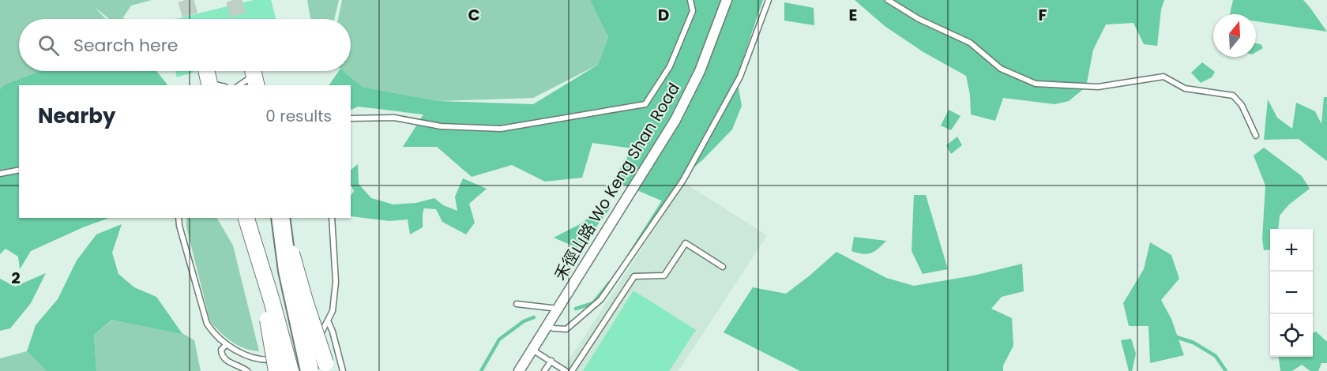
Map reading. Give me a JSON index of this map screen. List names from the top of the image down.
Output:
{
  "streets": {
    "street": ["禾徑山路 Wo Keng Shan Road"]
  },
  "north": "top",
  "page": {
    "search": "Search here",
    "heading": ["Nearby", "0 results"],
    "map_buttons": ["+", "−"]
  },
  "grid": {
    "columns": [
      "C",
      "D",
      "E",
      "F"
    ],
    "rows": ["2"]
  }
}
